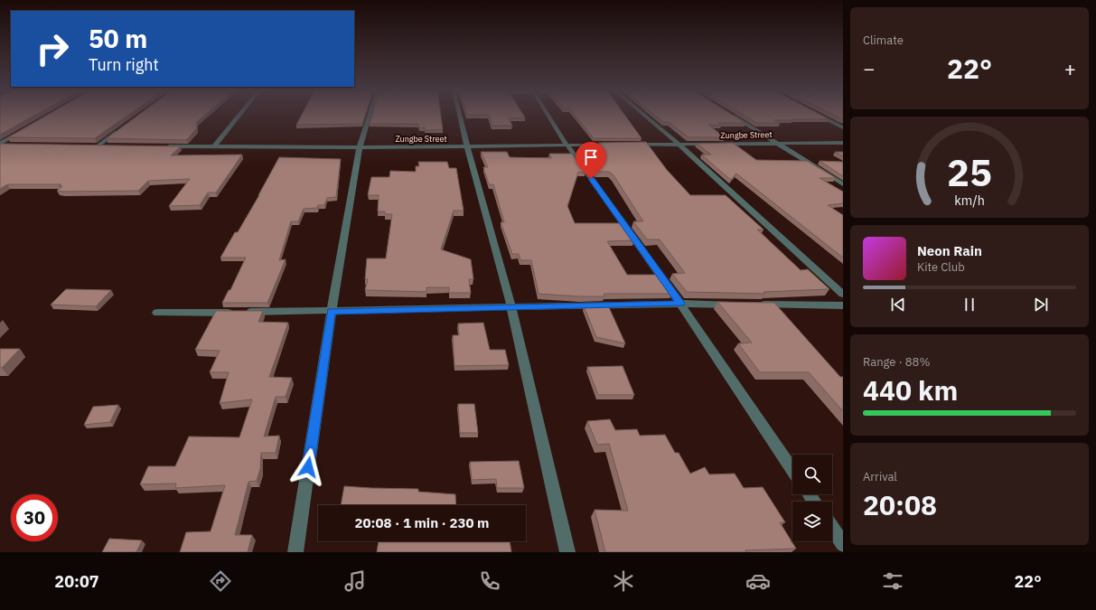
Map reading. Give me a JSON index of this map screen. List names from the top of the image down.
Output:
{
  "streets": {
    "street": ["Zungbe Street"]
  },
  "page": {
    "tile": [
      "Climate",
      ["Range · 88%", "440 km"],
      ["Arrival", "20:08"]
    ],
    "turn": ["50 m", "Turn right"],
    "heat": ["−", "22°", "+"],
    "song": ["Neon Rain", "Kite Club"],
    "limit": "30",
    "trip": "20:08 · 1 min · 230 m",
    "tabs": ["20:07", "22°"],
    "gauge": ["25", "km/h"]
  }
}
